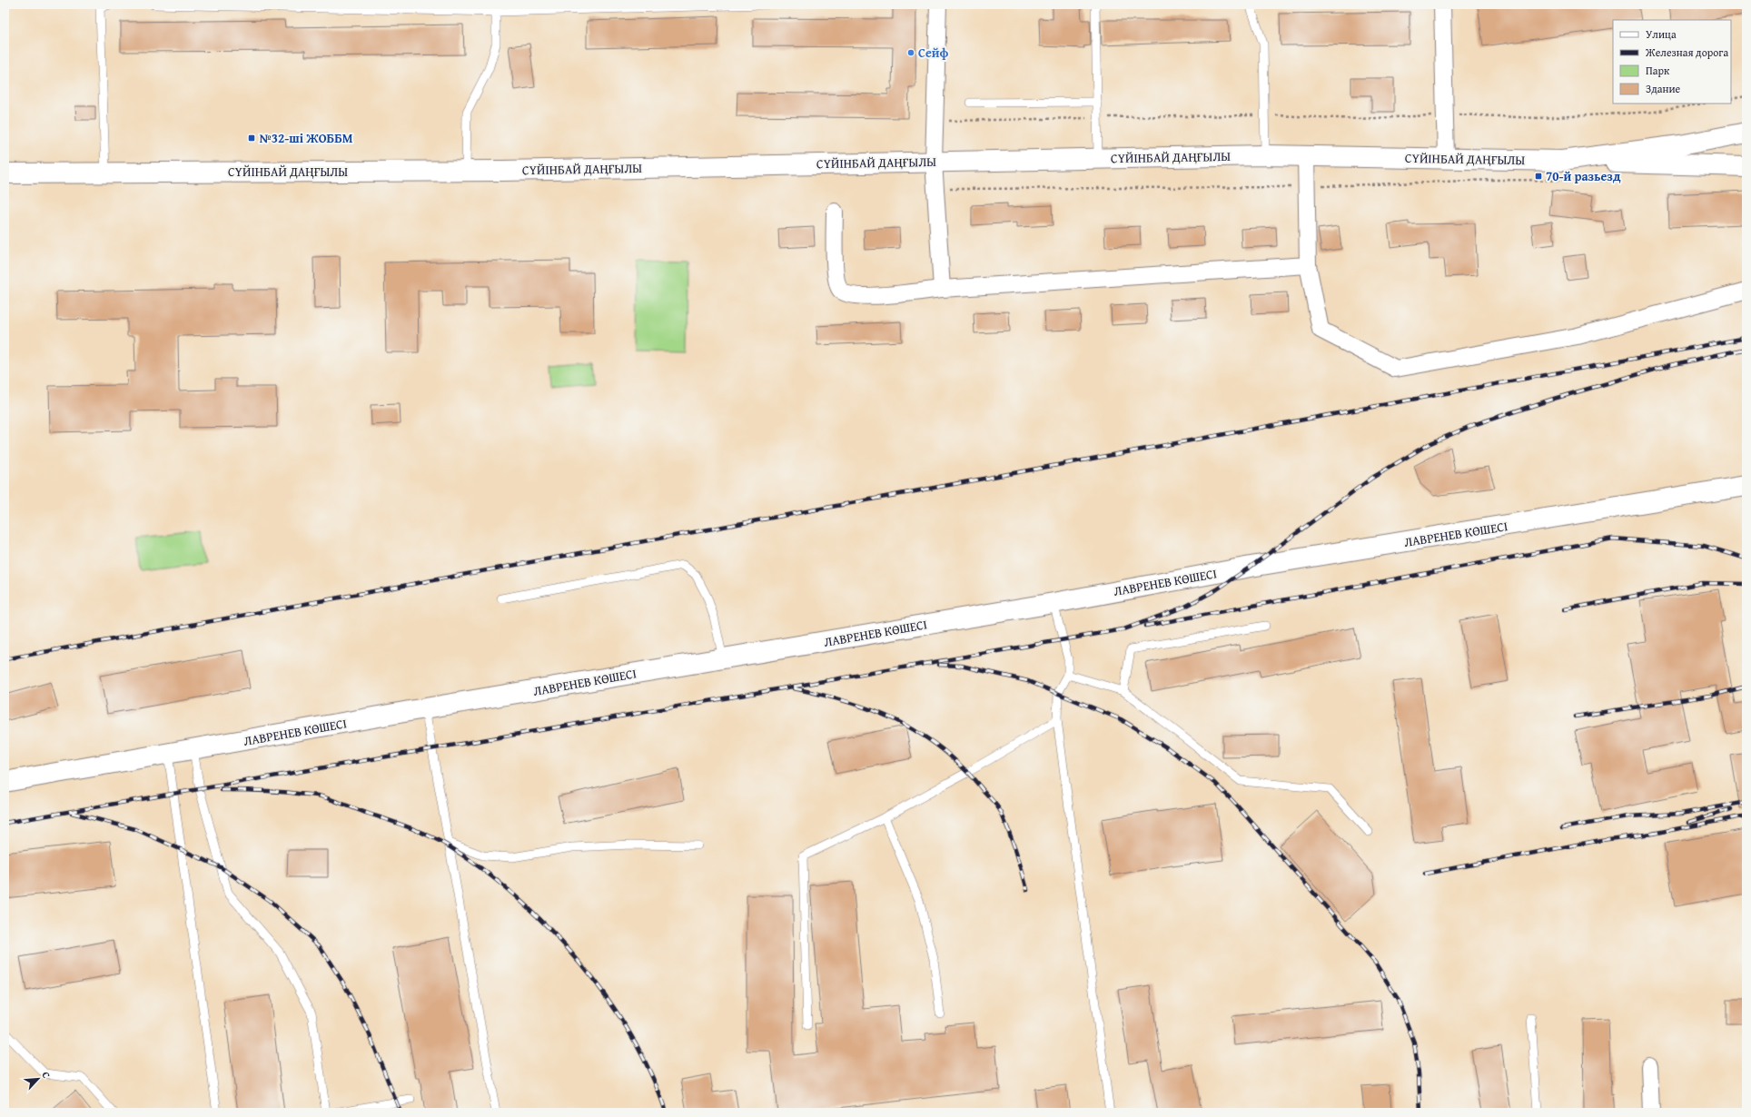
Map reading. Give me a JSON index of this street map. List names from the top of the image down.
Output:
{
  "streets": {
    "main road": ["СҮЙІНБАЙ ДАҢҒЫЛЫ", "ЛАВРЕНЕВ КӨШЕСІ"]
  },
  "places": {
    "other": ["Сейф"],
    "transit": ["№32-ші ЖОББМ", "70-й разьезд"]
  },
  "legend": [
    "Улица",
    "Железная дорога",
    "Парк",
    "Здание"
  ],
  "north": "top right"
}
